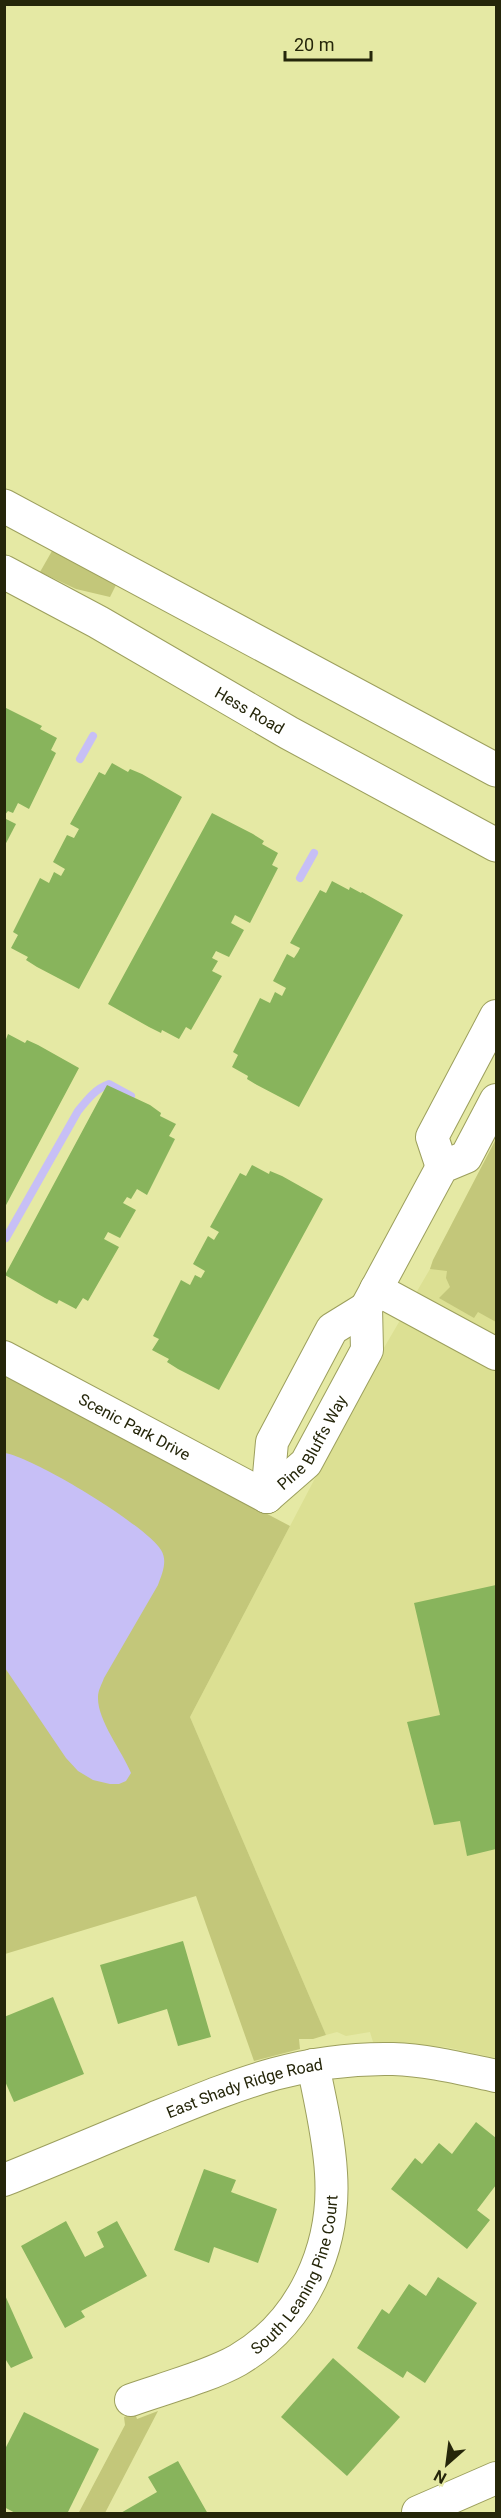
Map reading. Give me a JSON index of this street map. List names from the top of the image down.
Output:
{
  "streets": {
    "main road": ["Hess Road"],
    "street": [
      "Scenic Park Drive",
      "Pine Bluffs Way",
      "East Shady Ridge Road",
      "South Leaning Pine Court"
    ]
  },
  "crossings": [
    ["Scenic Park Drive", "Pine Bluffs Way"],
    ["East Shady Ridge Road", "South Leaning Pine Court"]
  ],
  "scale_bar": "20 m",
  "north": "bottom left"
}
